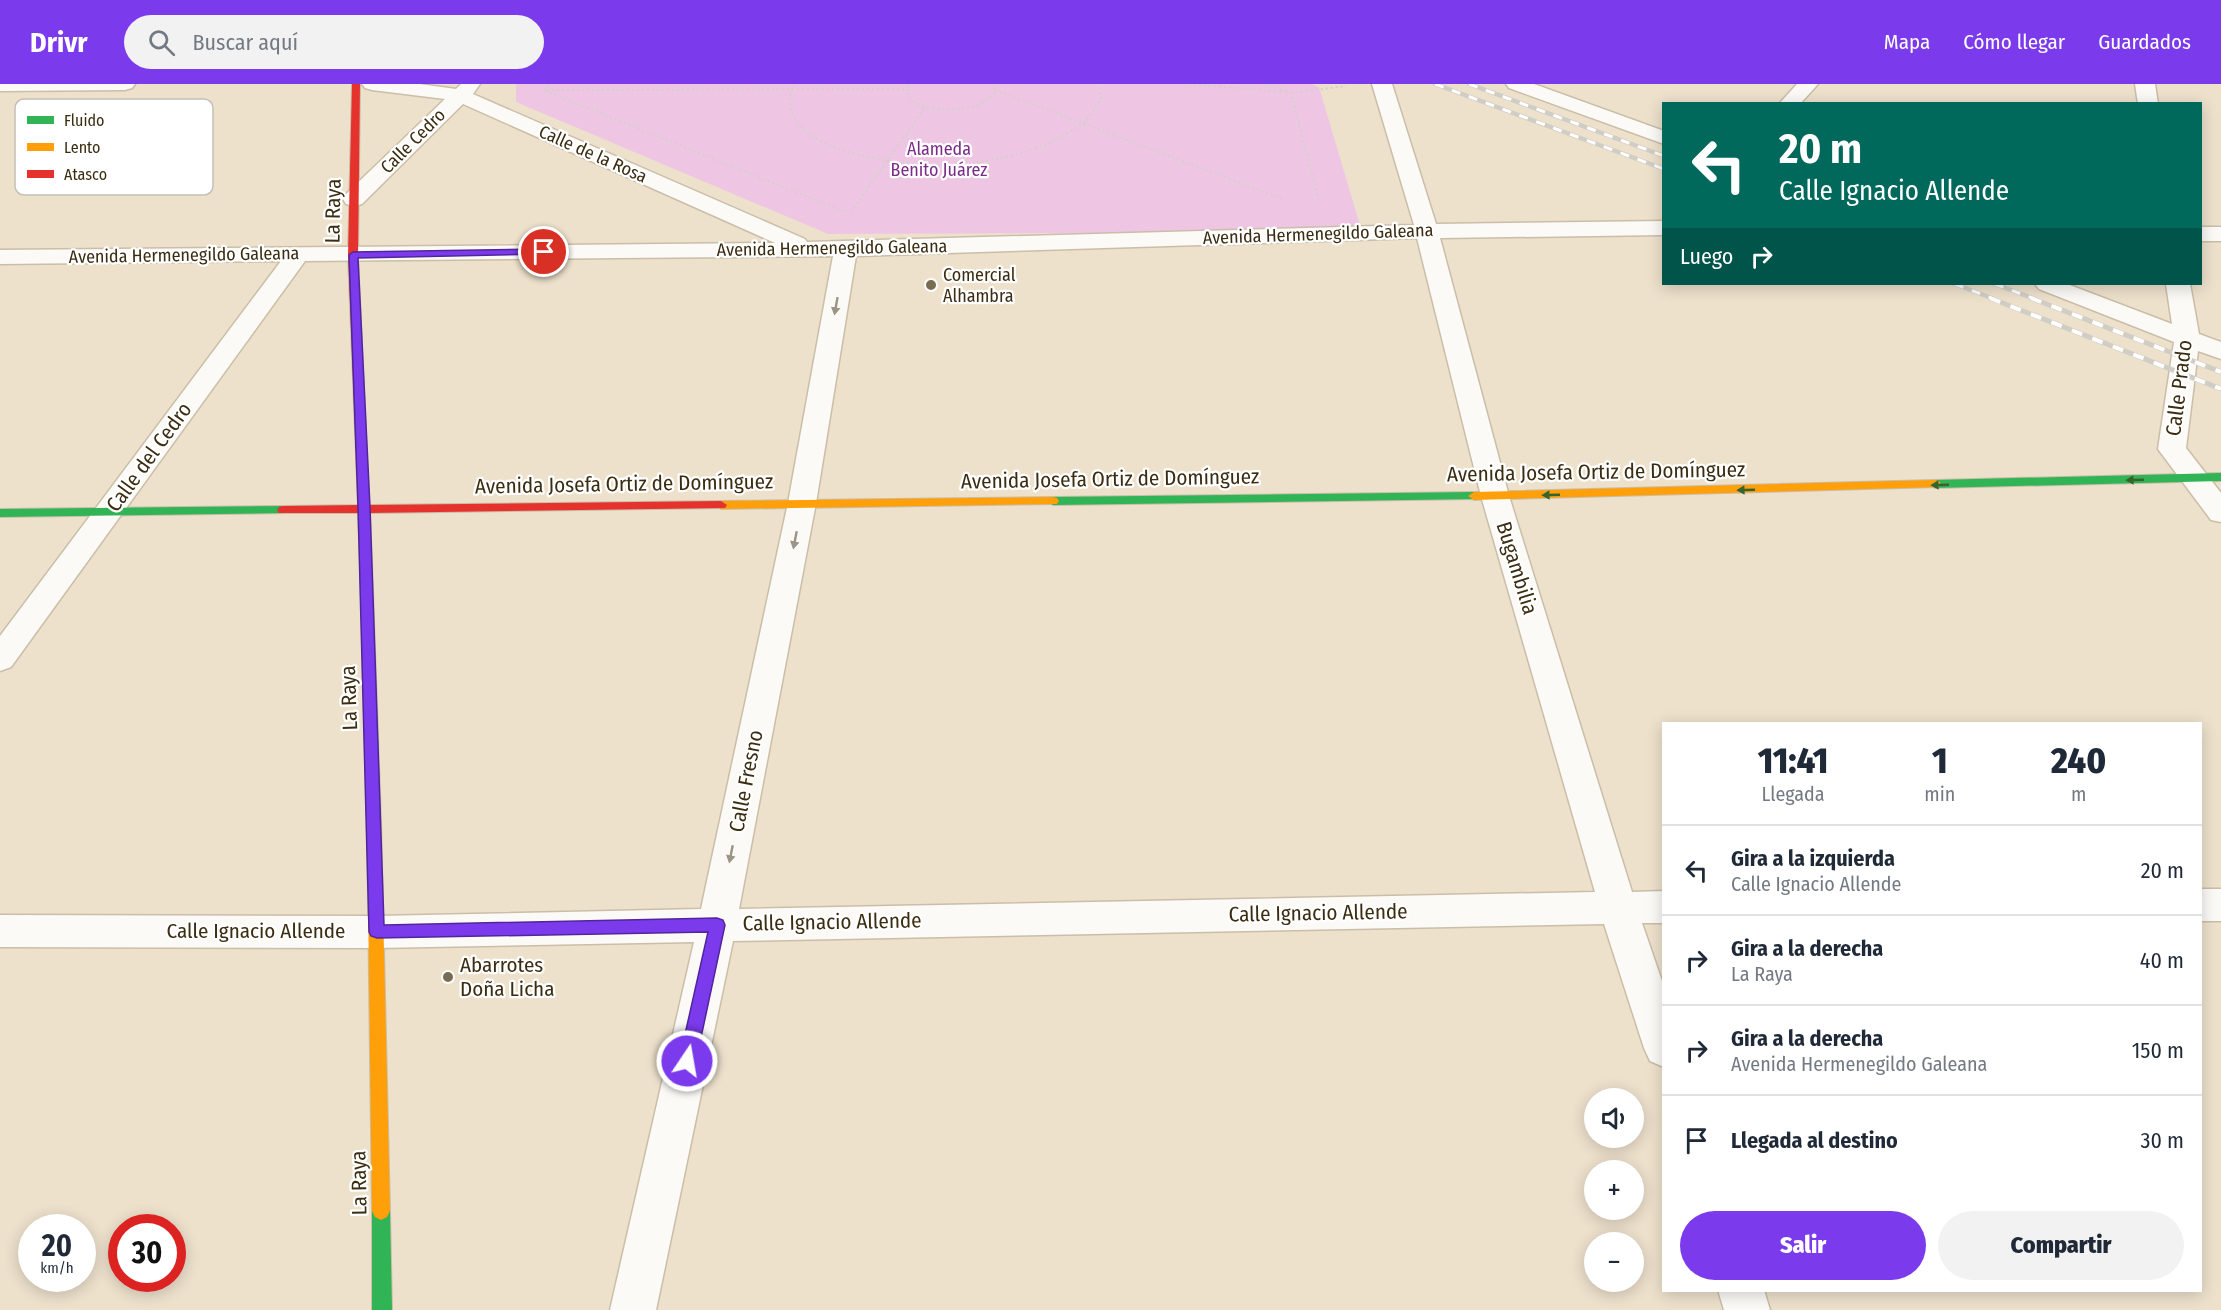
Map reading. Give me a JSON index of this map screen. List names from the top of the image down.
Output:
{
  "streets": {
    "street": [
      "Calle Cedro",
      "Calle de la Rosa",
      "La Raya",
      "Avenida Hermenegildo Galeana",
      "Calle Prado",
      "Calle del Cedro",
      "Avenida Josefa Ortiz de Domínguez",
      "Bugambilia",
      "Calle Fresno",
      "Calle Ignacio Allende"
    ]
  },
  "crossings": [
    ["Calle Cedro", "Calle de la Rosa"],
    ["Calle Cedro", "La Raya"],
    ["Calle de la Rosa", "Avenida Hermenegildo Galeana"],
    ["La Raya", "Avenida Hermenegildo Galeana"],
    ["La Raya", "Avenida Josefa Ortiz de Domínguez"],
    ["La Raya", "Calle Ignacio Allende"],
    ["Avenida Hermenegildo Galeana", "Calle del Cedro"],
    ["Avenida Hermenegildo Galeana", "Bugambilia"],
    ["Avenida Hermenegildo Galeana", "Calle Fresno"],
    ["Calle Prado", "Avenida Josefa Ortiz de Domínguez"],
    ["Calle del Cedro", "Avenida Josefa Ortiz de Domínguez"],
    ["Avenida Josefa Ortiz de Domínguez", "Bugambilia"],
    ["Avenida Josefa Ortiz de Domínguez", "Calle Fresno"],
    ["Bugambilia", "Calle Ignacio Allende"],
    ["Calle Fresno", "Calle Ignacio Allende"]
  ],
  "one_way": ["Calle Fresno"],
  "parks": ["Alameda Benito Juárez"],
  "places": ["Comercial Alhambra", "Abarrotes Doña Licha"],
  "legend": ["Fluido", "Lento", "Atasco"],
  "page": {
    "header": "Drivr",
    "search": "Buscar aquí",
    "nav": ["Mapa", "Cómo llegar", "Guardados"],
    "turn": ["20 m", "Calle Ignacio Allende"],
    "then": "Luego",
    "eta": [
      "11:41",
      "Llegada",
      "1",
      "min",
      "240",
      "m"
    ],
    "list": [
      {
        "name": "Gira a la izquierda",
        "note": "Calle Ignacio Allende",
        "value": "20 m"
      },
      {
        "name": "Gira a la derecha",
        "note": "La Raya",
        "value": "40 m"
      },
      {
        "name": "Gira a la derecha",
        "note": "Avenida Hermenegildo Galeana",
        "value": "150 m"
      },
      {
        "name": "Llegada al destino",
        "value": "30 m"
      }
    ],
    "map_buttons": ["+", "−"],
    "buttons": ["Salir", "Compartir"],
    "speed": "20 km/h",
    "limit": "30"
  }
}
